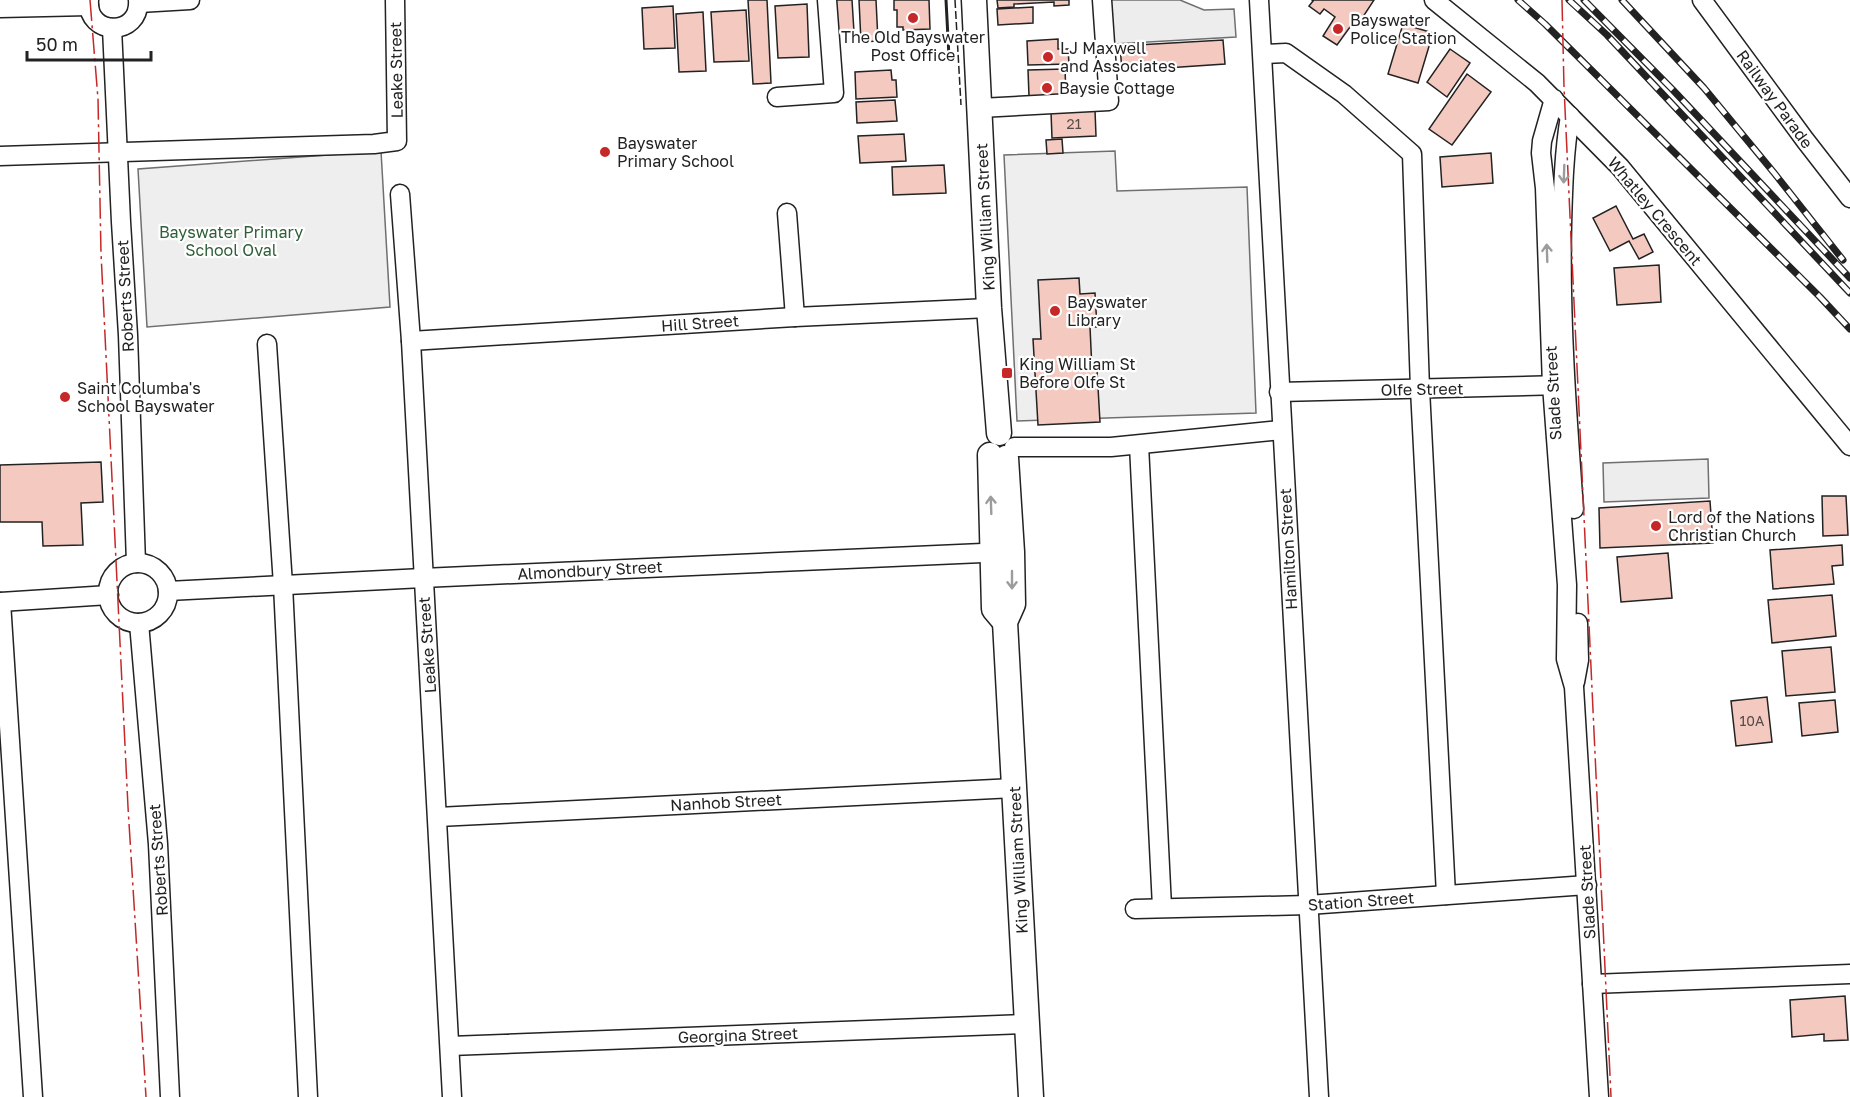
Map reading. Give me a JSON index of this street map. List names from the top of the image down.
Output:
{
  "streets": {
    "main road": ["King William Street"],
    "street": [
      "Leake Street",
      "Railway Parade",
      "Whatley Crescent",
      "Roberts Street",
      "Hill Street",
      "Olfe Street",
      "Slade Street",
      "Hamilton Street",
      "Almondbury Street",
      "Nanhob Street",
      "Station Street",
      "Georgina Street"
    ]
  },
  "crossings": [
    ["Leake Street", "Roberts Street"],
    ["Leake Street", "Hill Street"],
    ["Leake Street", "Almondbury Street"],
    ["Leake Street", "Nanhob Street"],
    ["Leake Street", "Georgina Street"],
    ["Whatley Crescent", "Slade Street"],
    ["King William Street", "Hill Street"],
    ["King William Street", "Almondbury Street"],
    ["King William Street", "Nanhob Street"],
    ["King William Street", "Georgina Street"],
    ["Roberts Street", "Almondbury Street"],
    ["Olfe Street", "Slade Street"],
    ["Olfe Street", "Hamilton Street"],
    ["Slade Street", "Station Street"],
    ["Hamilton Street", "Station Street"]
  ],
  "parks": ["Bayswater Primary School Oval"],
  "places": {
    "other": [
      "The Old Bayswater Post Office",
      "Bayswater Police Station",
      "LJ Maxwell and Associates",
      "Baysie Cottage",
      "Bayswater Primary School",
      "Bayswater Library",
      "Saint Columba's School Bayswater",
      "Lord of the Nations Christian Church"
    ],
    "transit": ["King William St Before Olfe St"]
  },
  "house_numbers": ["21", "10A"],
  "scale_bar": "50 m"
}
